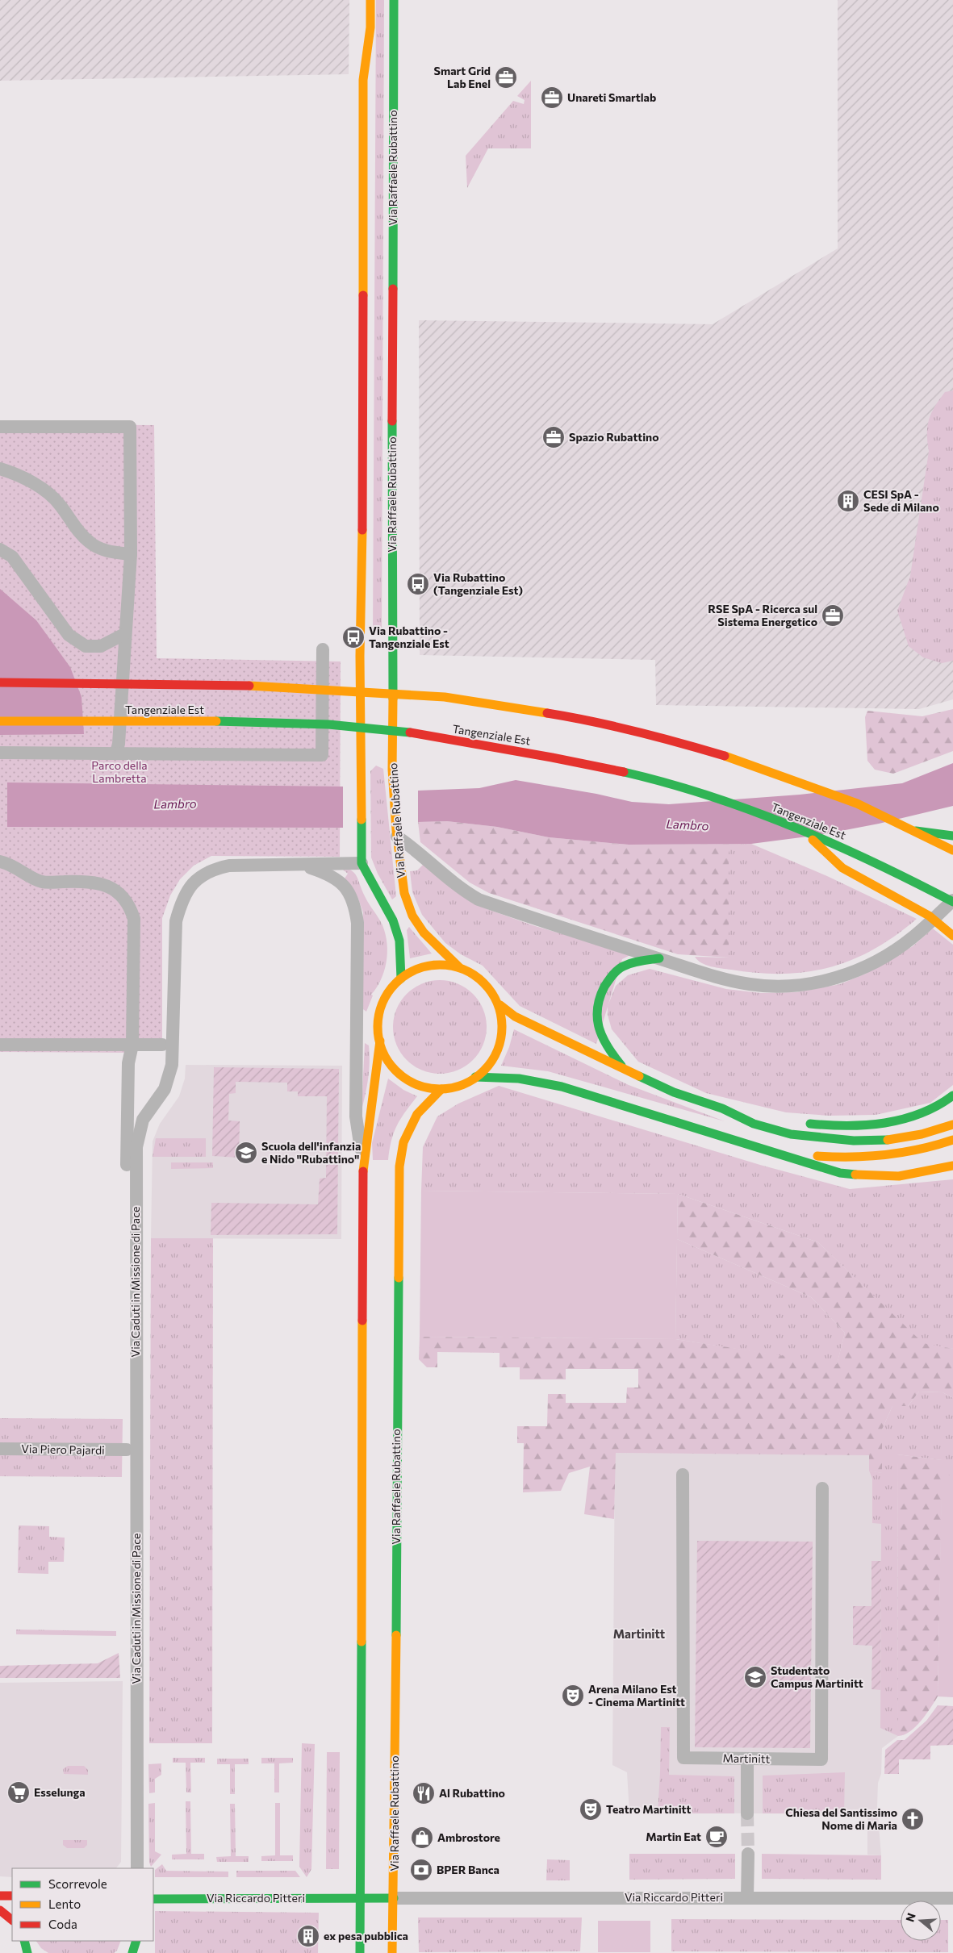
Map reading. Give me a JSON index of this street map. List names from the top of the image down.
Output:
{
  "streets": {
    "main road": ["Via Raffaele Rubattino", "Tangenziale Est", "Via Riccardo Pitteri"],
    "street": ["Via Caduti in Missione di Pace", "Via Piero Pajardi", "Martinitt"]
  },
  "crossings": [
    ["Via Raffaele Rubattino", "Via Caduti in Missione di Pace"],
    ["Via Raffaele Rubattino", "Via Riccardo Pitteri"]
  ],
  "districts": ["Martinitt"],
  "water": ["Lambro"],
  "parks": ["Parco della Lambretta"],
  "places": {
    "office": [
      "Smart Grid Lab Enel",
      "Unareti Smartlab",
      "Spazio Rubattino",
      "RSE SpA - Ricerca sul Sistema Energetico"
    ],
    "building": ["CESI SpA - Sede di Milano", "ex pesa pubblica"],
    "bus stop": ["Via Rubattino (Tangenziale Est)", "Via Rubattino - Tangenziale Est"],
    "school or university": ["Scuola dell'infanzia e Nido \"Rubattino\"", "Studentato Campus Martinitt"],
    "theatre": ["Arena Milano Est - Cinema Martinitt", "Teatro Martinitt"],
    "supermarket": ["Esselunga"],
    "restaurant": ["Al Rubattino"],
    "church": ["Chiesa del Santissimo Nome di Maria"],
    "cafe": ["Martin Eat"],
    "shop": ["Ambrostore"],
    "bank": ["BPER Banca"]
  },
  "legend": ["Scorrevole", "Lento", "Coda"],
  "north": "left"
}
